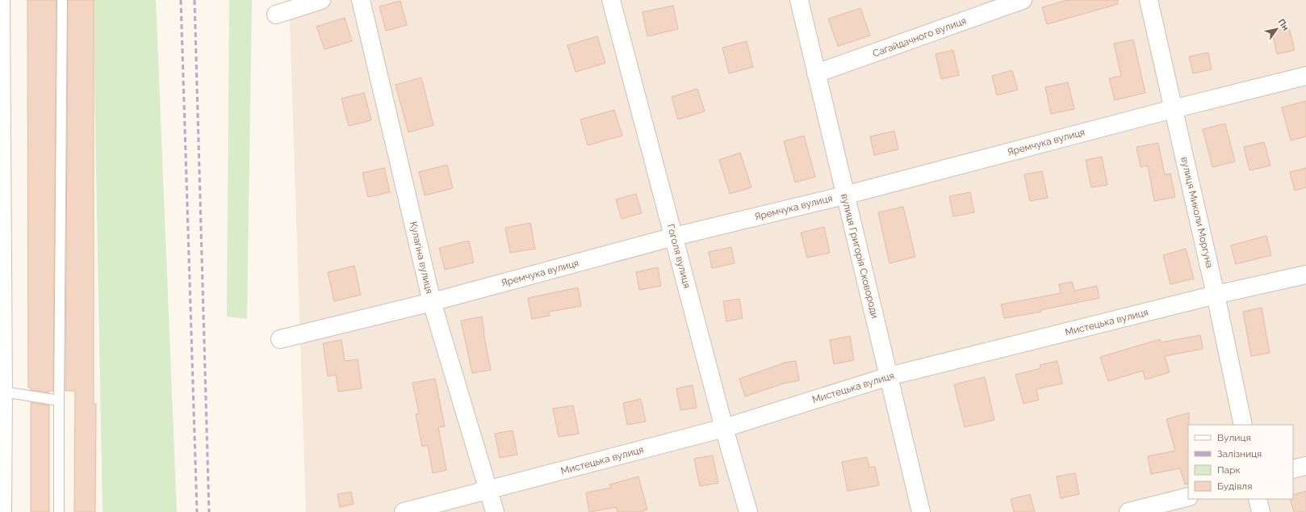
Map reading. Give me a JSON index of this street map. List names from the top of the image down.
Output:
{
  "streets": {
    "street": [
      "Сагайдачного вулиця",
      "Яремчука вулиця",
      "вулиця Миколи Моргуна",
      "Гоголя вулиця",
      "вулиця Григорія Сковороди",
      "Кулагіна вулиця",
      "Мистецька вулиця"
    ]
  },
  "crossings": [
    ["Сагайдачного вулиця", "вулиця Григорія Сковороди"],
    ["Яремчука вулиця", "вулиця Миколи Моргуна"],
    ["Яремчука вулиця", "Гоголя вулиця"],
    ["Яремчука вулиця", "вулиця Григорія Сковороди"],
    ["Яремчука вулиця", "Кулагіна вулиця"],
    ["вулиця Миколи Моргуна", "Мистецька вулиця"],
    ["Гоголя вулиця", "Мистецька вулиця"],
    ["вулиця Григорія Сковороди", "Мистецька вулиця"],
    ["Кулагіна вулиця", "Мистецька вулиця"]
  ],
  "legend": [
    "Вулиця",
    "Залізниця",
    "Парк",
    "Будівля"
  ],
  "north": "top right"
}
